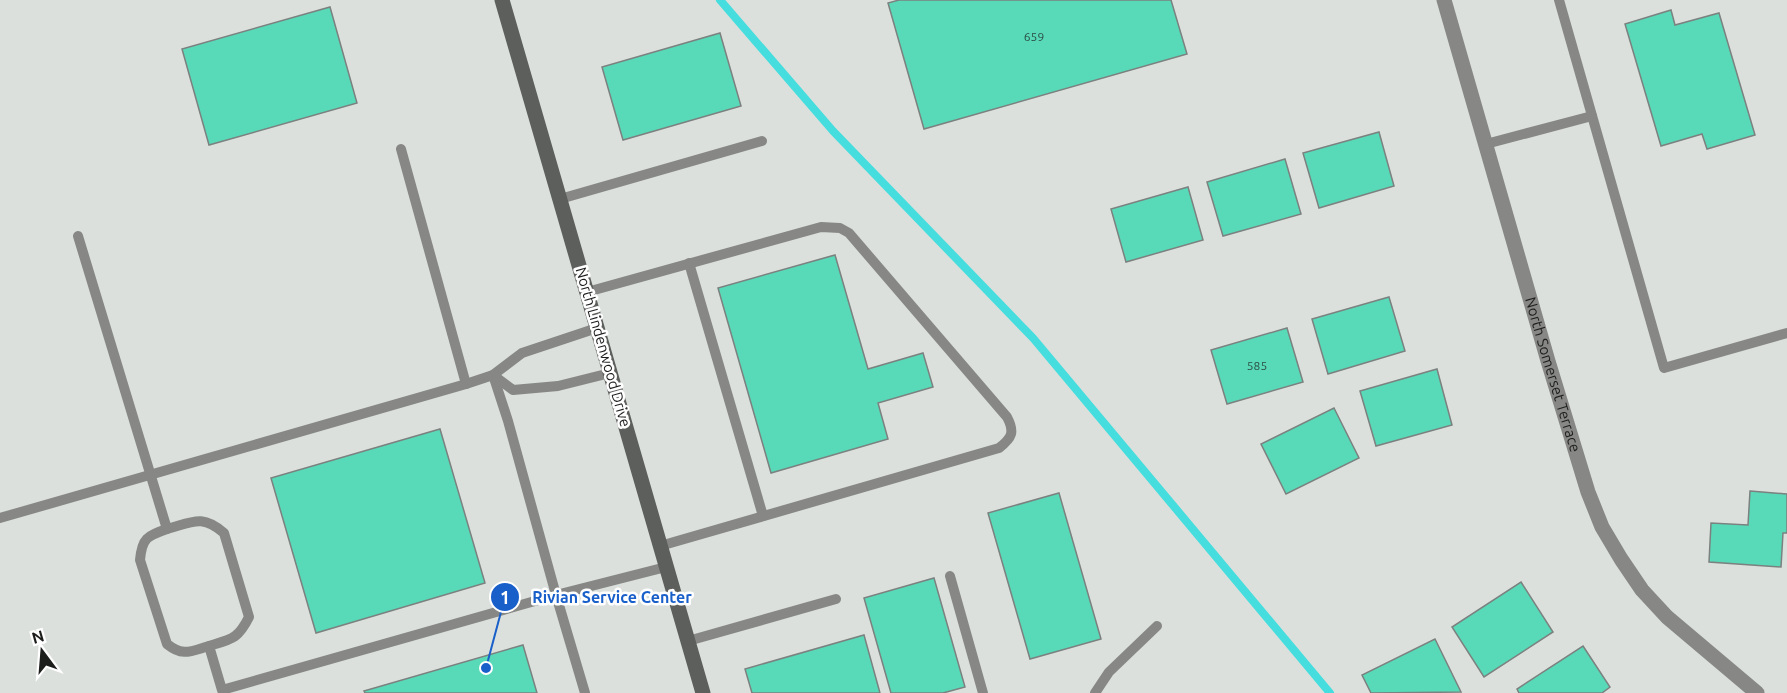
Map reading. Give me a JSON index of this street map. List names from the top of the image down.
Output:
{
  "streets": {
    "street": ["North Lindenwood Drive", "North Somerset Terrace"]
  },
  "places": ["Rivian Service Center"],
  "house_numbers": ["659", "585"],
  "north": "top"
}
